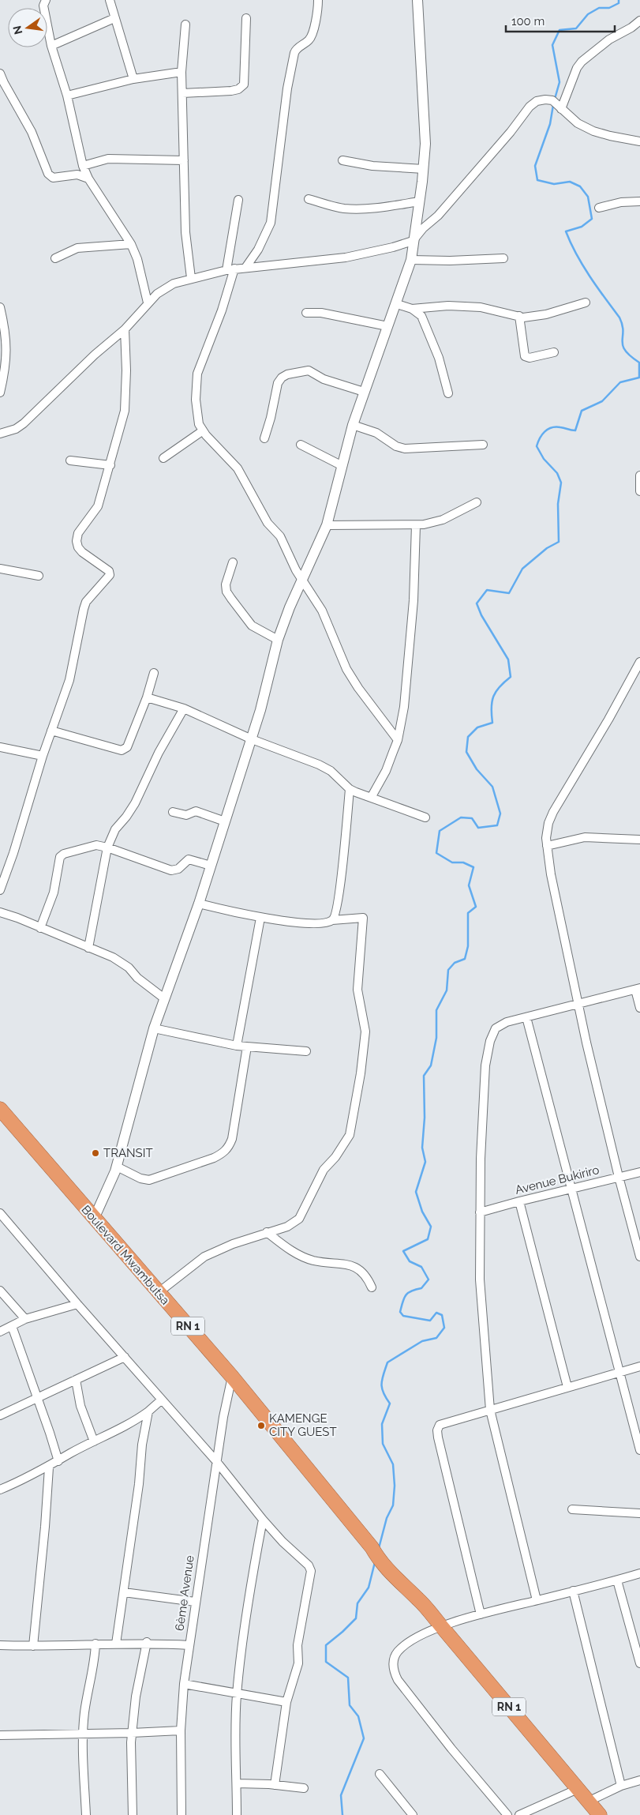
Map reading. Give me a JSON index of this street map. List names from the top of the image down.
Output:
{
  "streets": {
    "highway": ["Boulevard Mwambutsa", "RN 1"],
    "street": ["Avenue Bukiriro", "6ème Avenue"]
  },
  "crossings": [
    ["Boulevard Mwambutsa", "6ème Avenue"]
  ],
  "places": ["TRANSIT", "KAMENGE CITY GUEST"],
  "scale_bar": "100 m",
  "north": "left"
}
